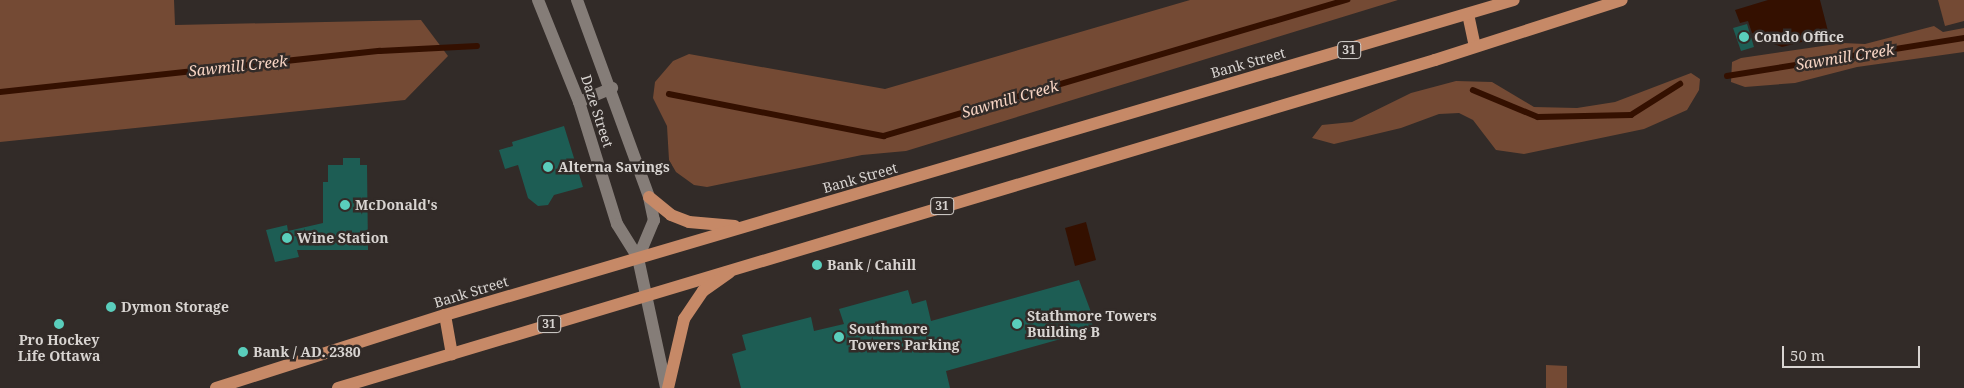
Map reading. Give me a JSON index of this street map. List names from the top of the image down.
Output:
{
  "streets": {
    "main road": ["31", "Bank Street"],
    "street": ["Daze Street"]
  },
  "crossings": [
    ["31", "Daze Street"],
    ["Bank Street", "Daze Street"]
  ],
  "water": ["Sawmill Creek"],
  "places": [
    "Condo Office",
    "Alterna Savings",
    "McDonald's",
    "Wine Station",
    "Bank / Cahill",
    "Dymon Storage",
    "Pro Hockey Life Ottawa",
    "Stathmore Towers Building B",
    "Southmore Towers Parking",
    "Bank / AD. 2380"
  ],
  "scale_bar": "50 m"
}
